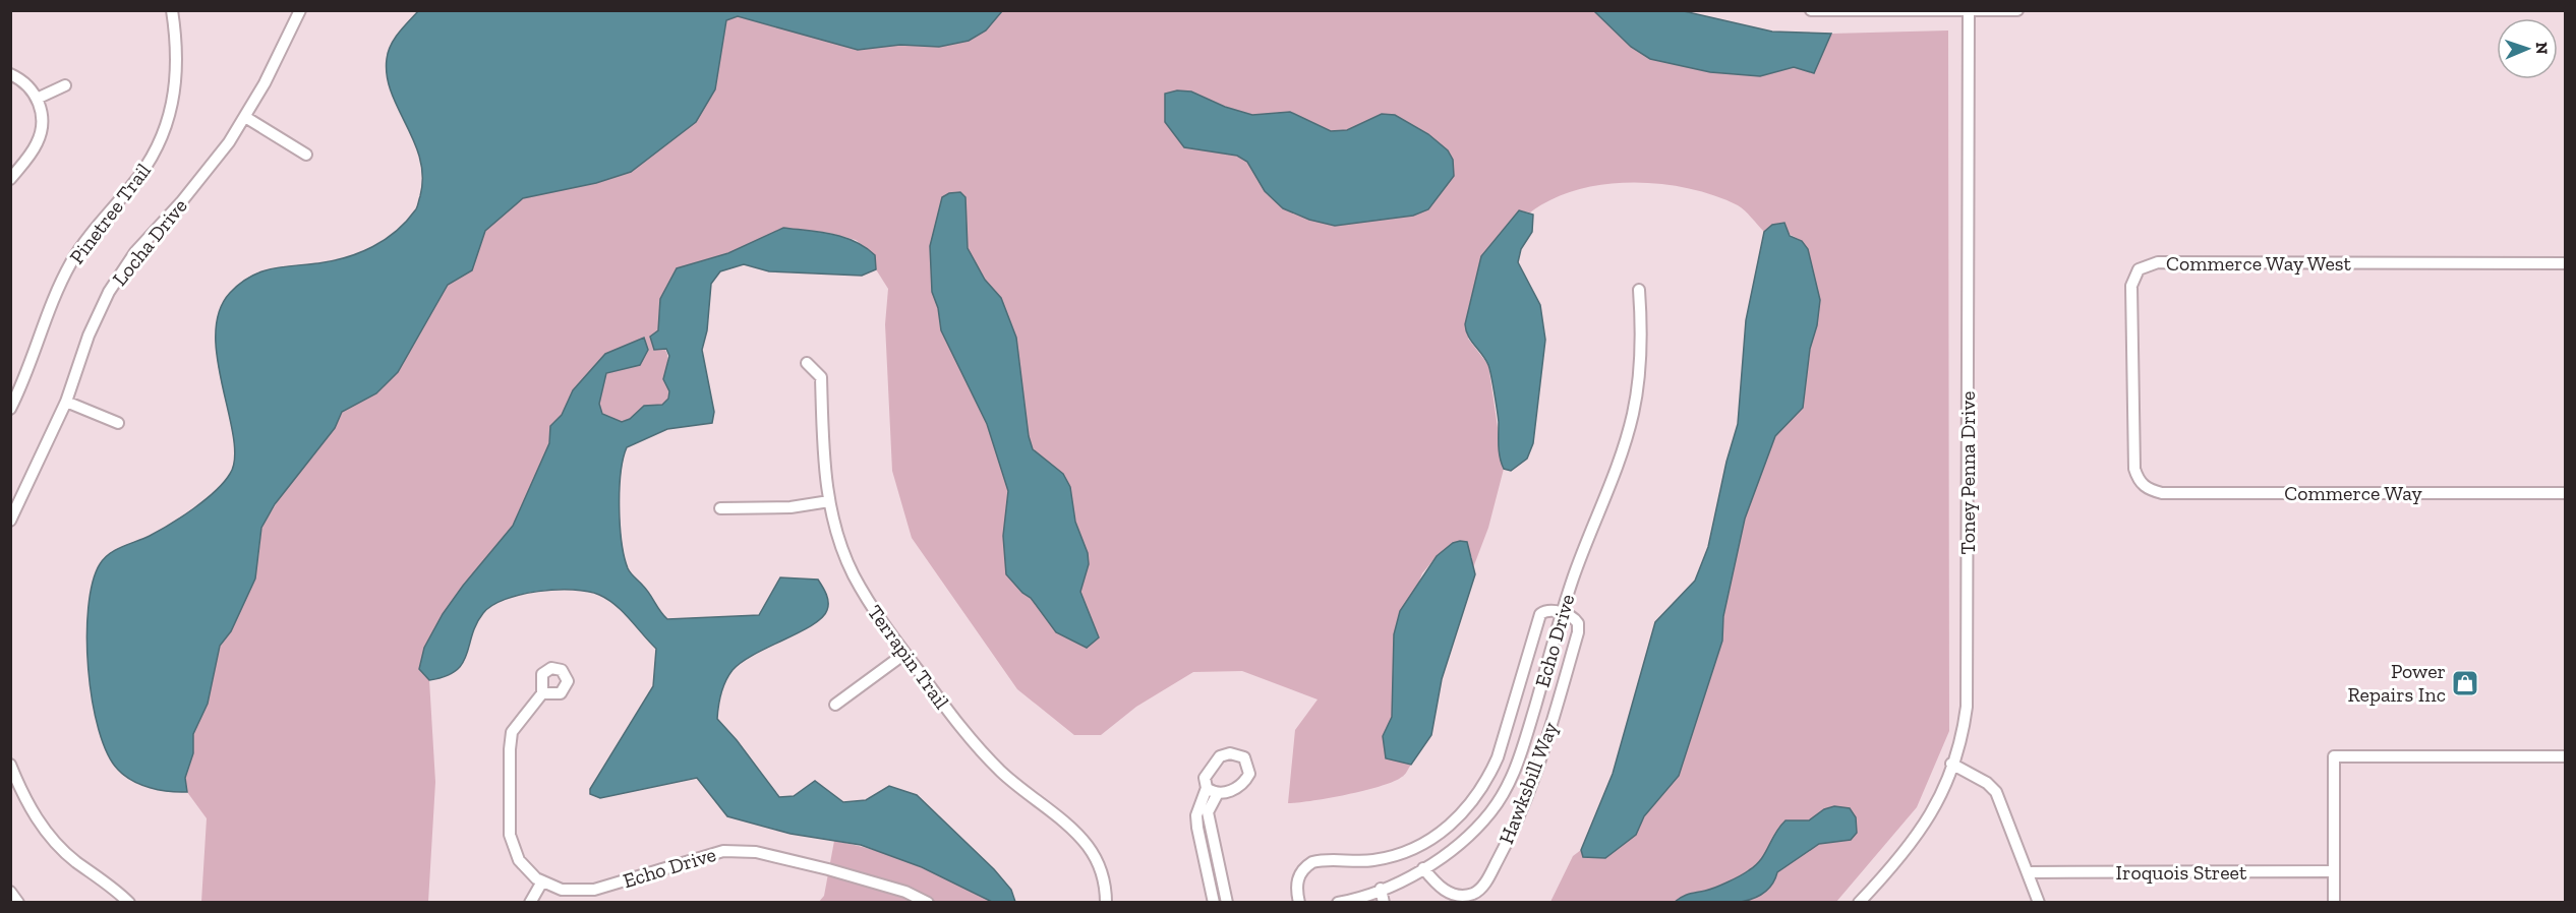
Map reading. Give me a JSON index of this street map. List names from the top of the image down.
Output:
{
  "streets": {
    "street": [
      "Pinetree Trail",
      "Locha Drive",
      "Commerce Way West",
      "Toney Penna Drive",
      "Commerce Way",
      "Echo Drive",
      "Terrapin Trail",
      "Hawksbill Way",
      "Iroquois Street"
    ]
  },
  "crossings": [
    ["Commerce Way West", "Commerce Way"],
    ["Echo Drive", "Hawksbill Way"]
  ],
  "places": {
    "shop": ["Power Repairs Inc"]
  },
  "north": "right"
}
